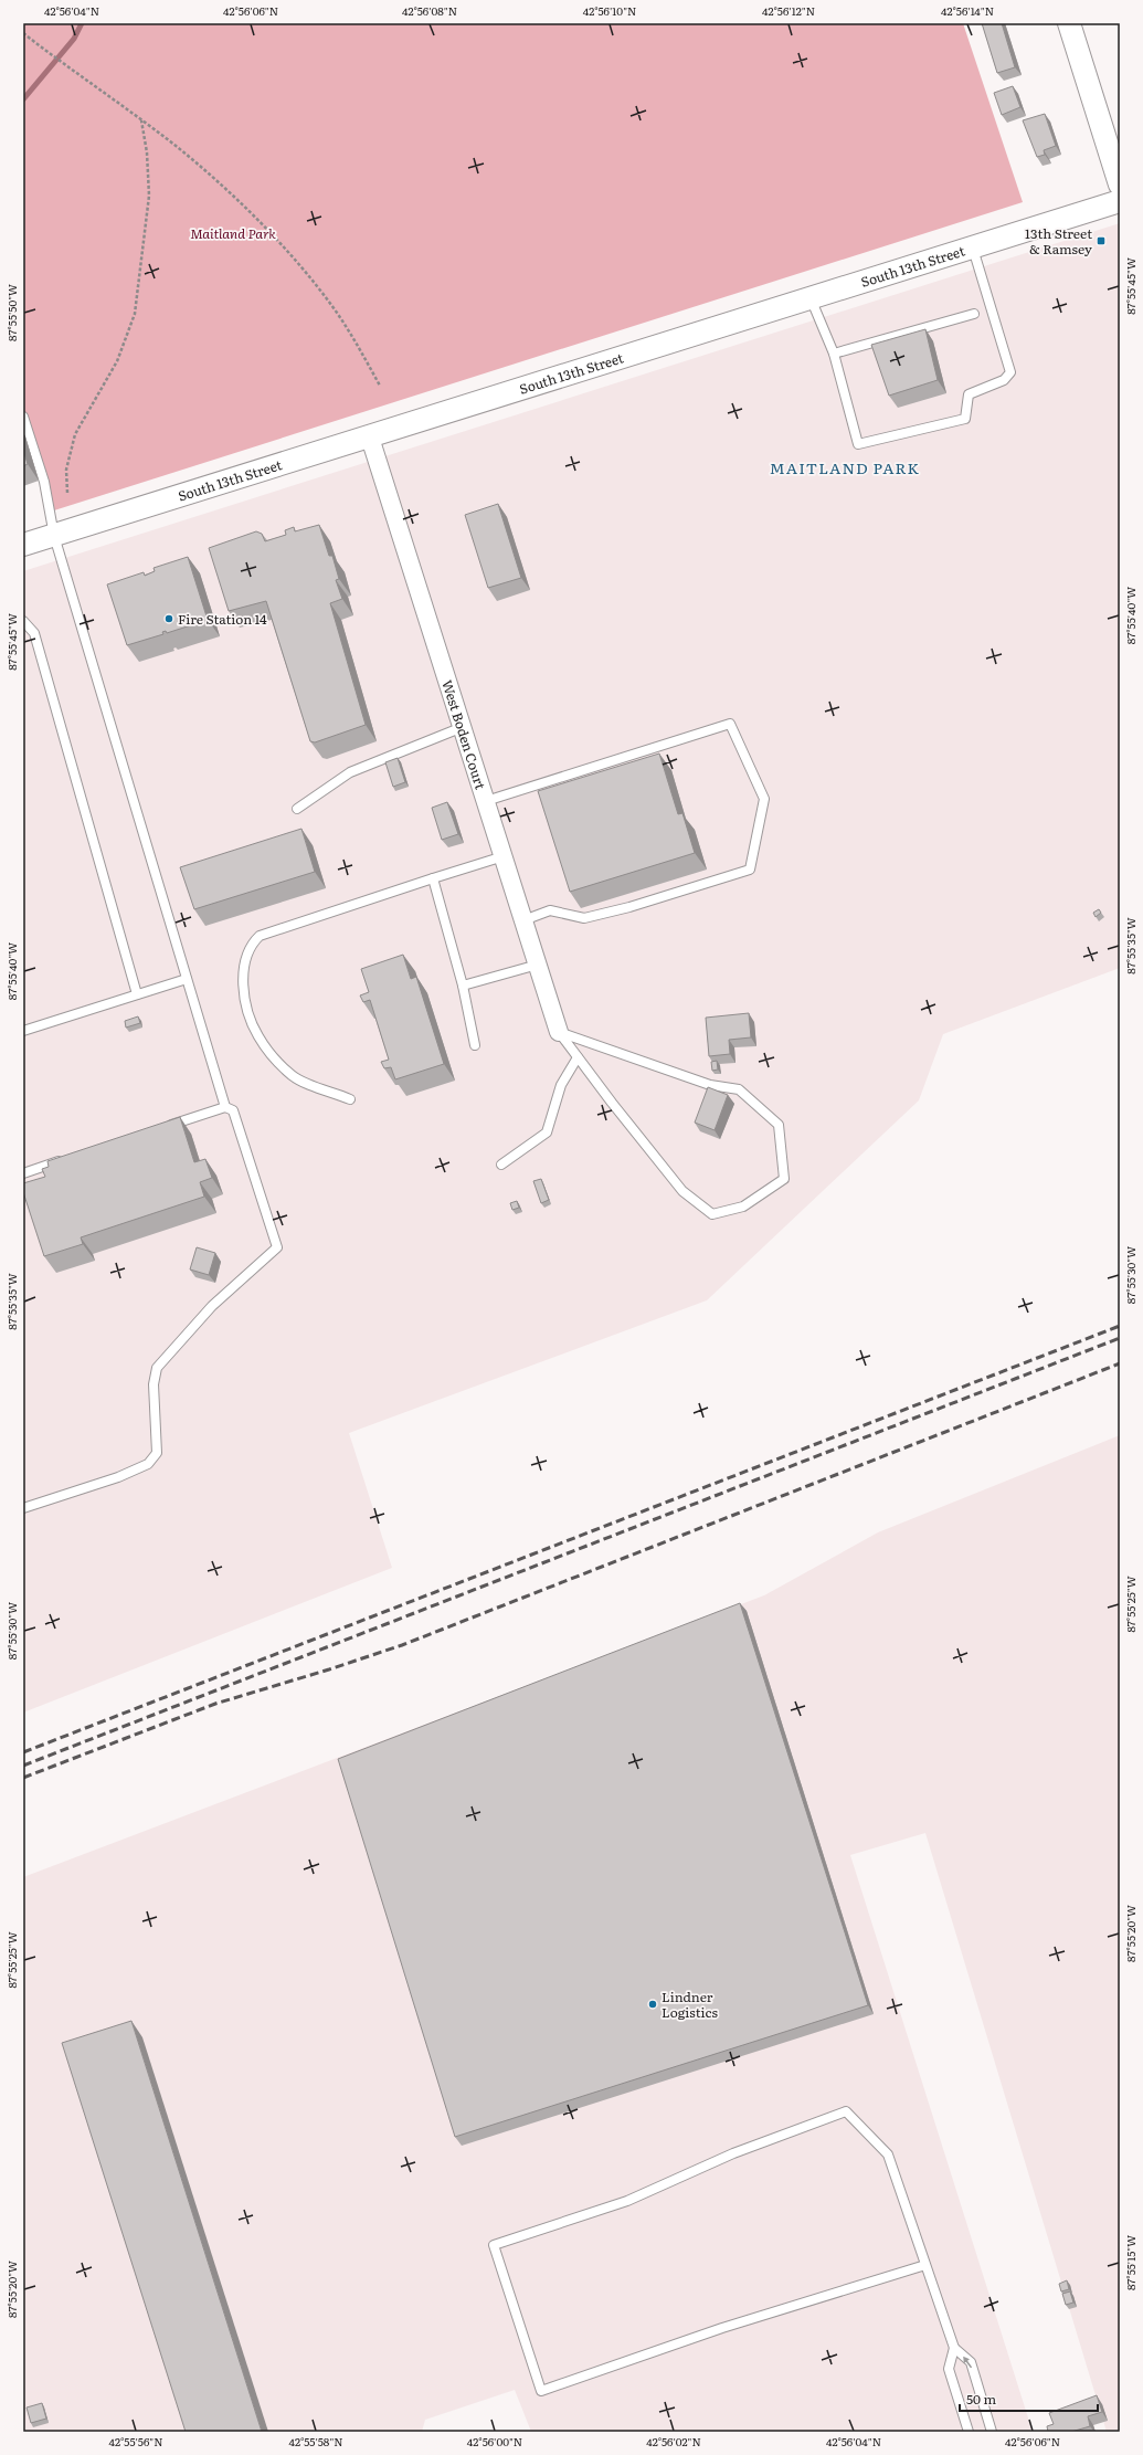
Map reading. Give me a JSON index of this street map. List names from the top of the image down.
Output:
{
  "streets": {
    "street": ["South 13th Street", "West Boden Court"]
  },
  "crossings": [
    ["South 13th Street", "West Boden Court"]
  ],
  "districts": ["MAITLAND PARK"],
  "parks": ["Maitland Park"],
  "places": {
    "transit": ["13th Street & Ramsey"],
    "other": ["Fire Station 14", "Lindner Logistics"]
  },
  "scale_bar": "50 m",
  "coordinates": [
    "42°56'04\"N",
    "42°56'06\"N",
    "42°56'08\"N",
    "42°56'10\"N",
    "42°56'12\"N",
    "42°56'14\"N",
    "87°55'45\"W",
    "87°55'50\"W",
    "87°55'40\"W",
    "87°55'35\"W",
    "87°55'30\"W",
    "87°55'25\"W",
    "87°55'20\"W",
    "87°55'15\"W",
    "42°55'56\"N",
    "42°55'58\"N",
    "42°56'00\"N",
    "42°56'02\"N"
  ]
}
